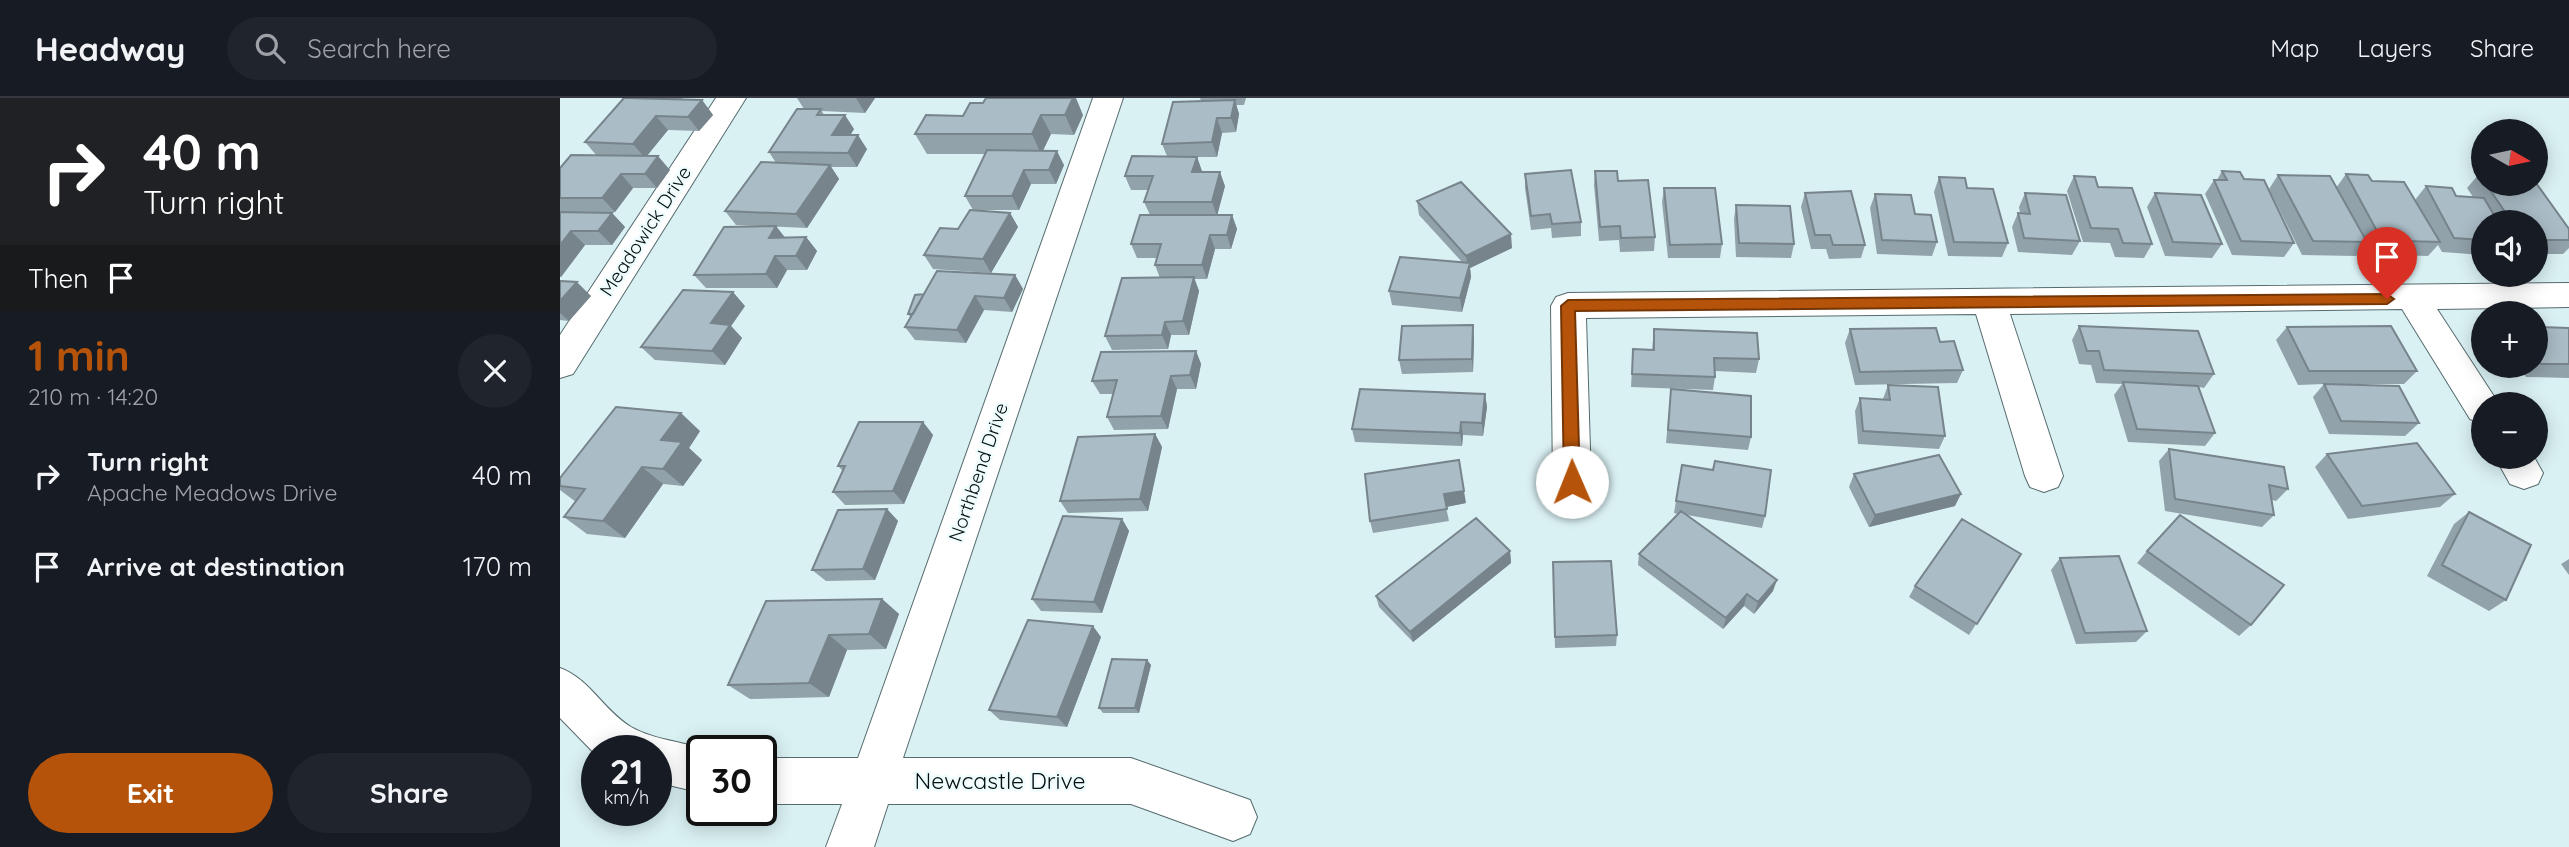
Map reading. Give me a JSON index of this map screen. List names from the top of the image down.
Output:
{
  "streets": {
    "street": ["Meadowick Drive", "Northbend Drive", "Newcastle Drive"]
  },
  "crossings": [
    ["Northbend Drive", "Newcastle Drive"]
  ],
  "north": "right",
  "page": {
    "header": "Headway",
    "search": "Search here",
    "nav": ["Map", "Layers", "Share"],
    "turn": ["40 m", "Turn right"],
    "map_buttons": ["+", "−"],
    "then": "Then",
    "heading": ["1 min", "210 m · 14:20"],
    "list": [
      {
        "name": "Turn right",
        "note": "Apache Meadows Drive",
        "value": "40 m"
      },
      {
        "name": "Arrive at destination",
        "value": "170 m"
      }
    ],
    "speed": "21 km/h",
    "limit": "30",
    "buttons": ["Exit", "Share"]
  }
}
